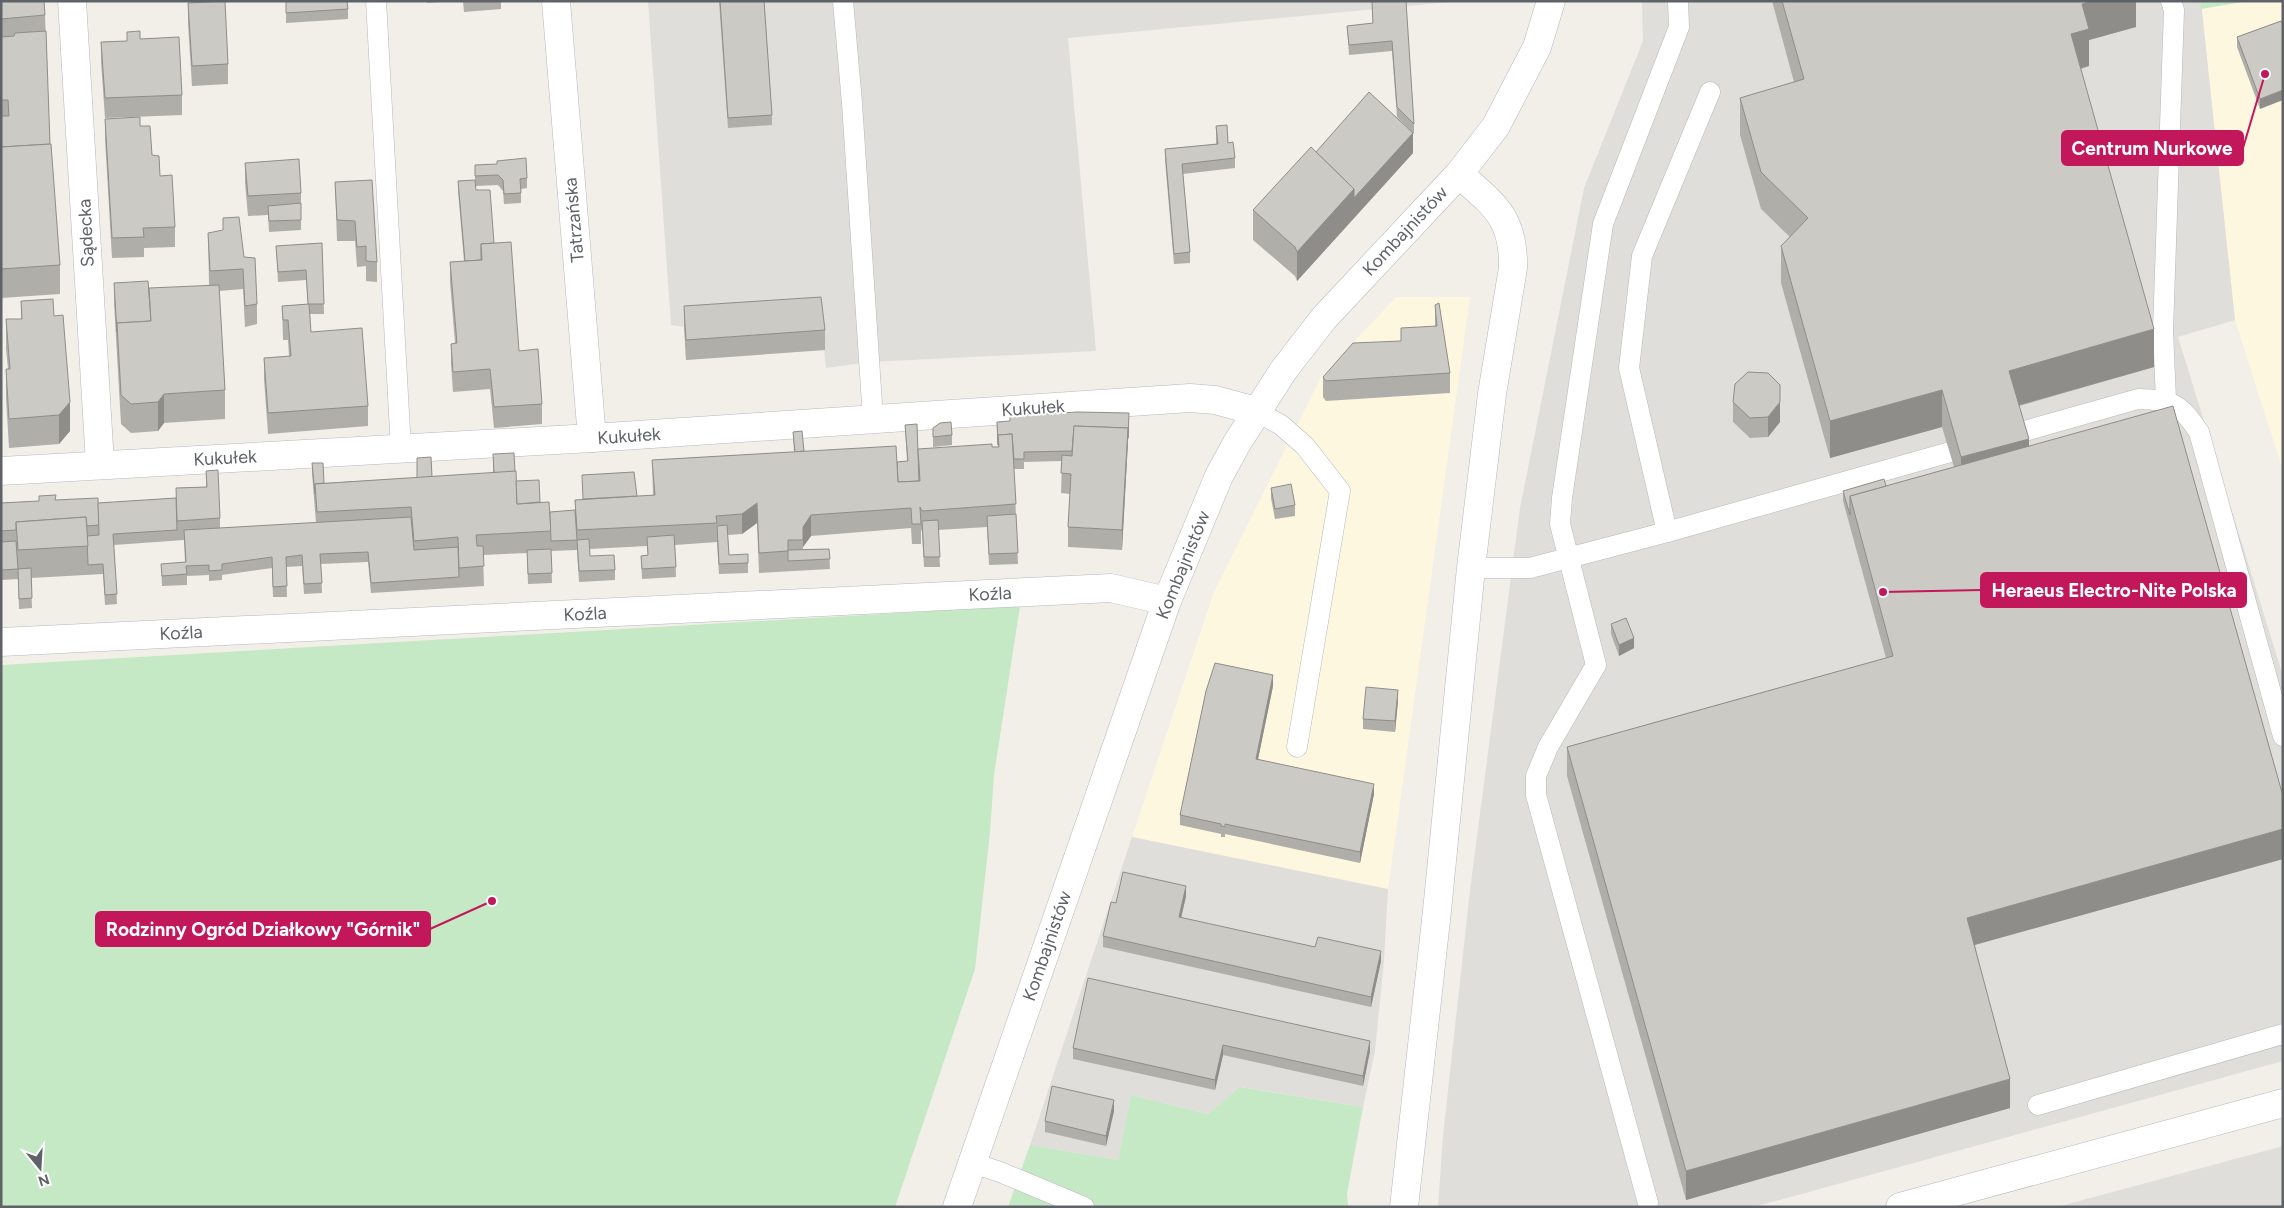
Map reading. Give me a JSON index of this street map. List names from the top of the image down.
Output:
{
  "streets": {
    "street": [
      "Tatrzańska",
      "Kombajnistów",
      "Sądecka",
      "Kukułek",
      "Koźla"
    ]
  },
  "crossings": [
    ["Tatrzańska", "Kukułek"],
    ["Kombajnistów", "Kukułek"],
    ["Kombajnistów", "Koźla"],
    ["Sądecka", "Kukułek"]
  ],
  "places": ["Centrum Nurkowe", "Heraeus Electro-Nite Polska", "Rodzinny Ogród Działkowy \"Górnik\""],
  "north": "bottom"
}
